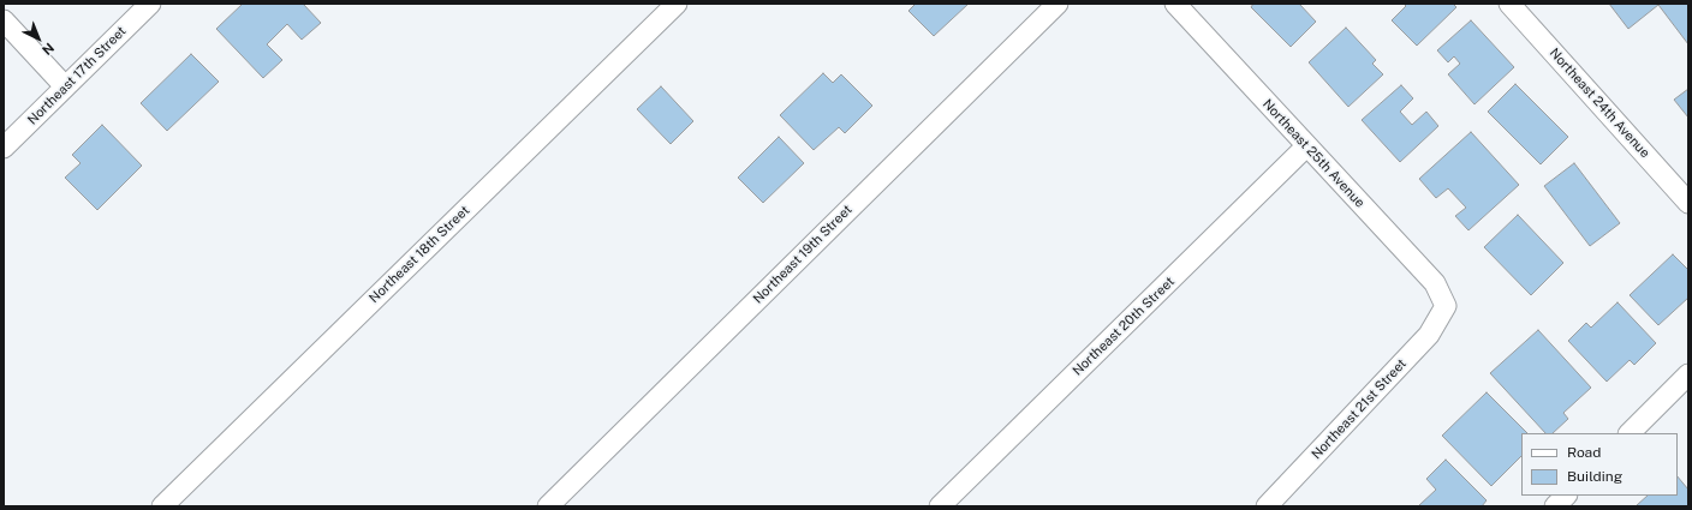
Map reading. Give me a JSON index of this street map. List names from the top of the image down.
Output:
{
  "streets": {
    "street": [
      "Northeast 17th Street",
      "Northeast 24th Avenue",
      "Northeast 25th Avenue",
      "Northeast 18th Street",
      "Northeast 19th Street",
      "Northeast 20th Street",
      "Northeast 21st Street"
    ]
  },
  "crossings": [
    ["Northeast 25th Avenue", "Northeast 20th Street"],
    ["Northeast 25th Avenue", "Northeast 21st Street"]
  ],
  "legend": ["Road", "Building"],
  "north": "bottom right"
}
